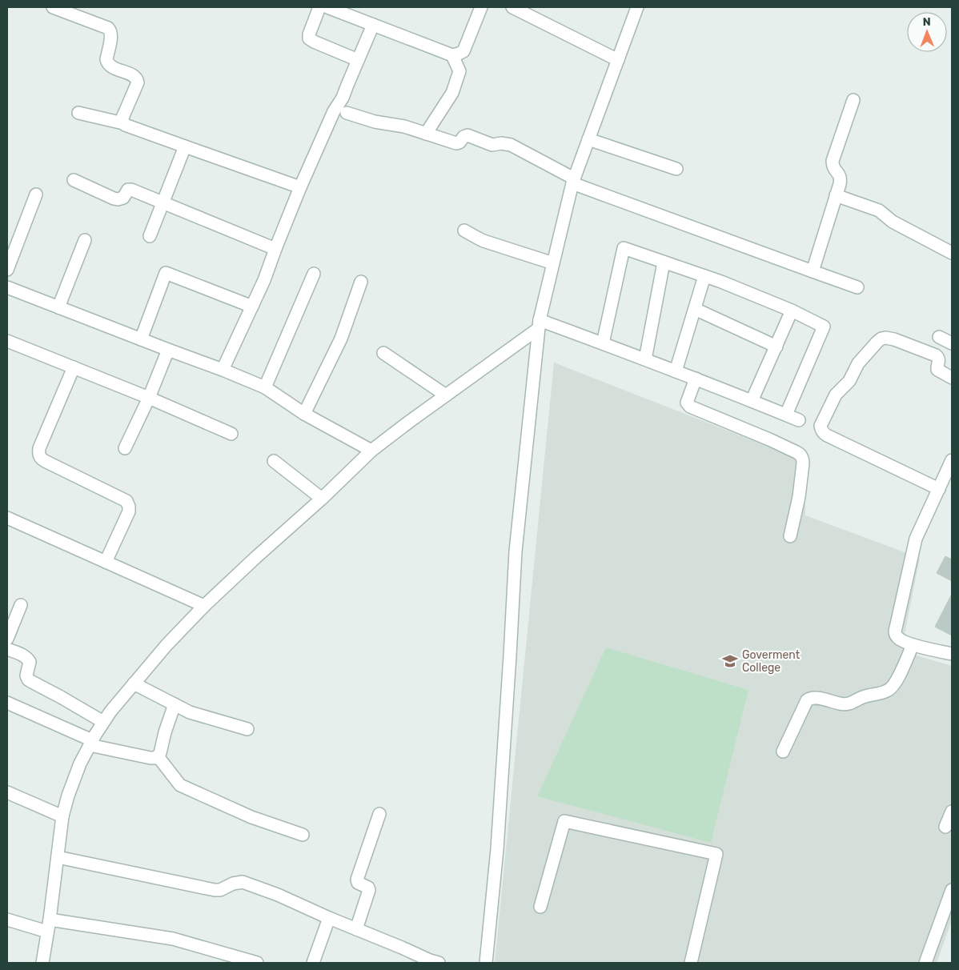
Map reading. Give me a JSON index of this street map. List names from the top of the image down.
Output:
{
  "places": {
    "school or university": ["Goverment College"]
  },
  "north": "top"
}
